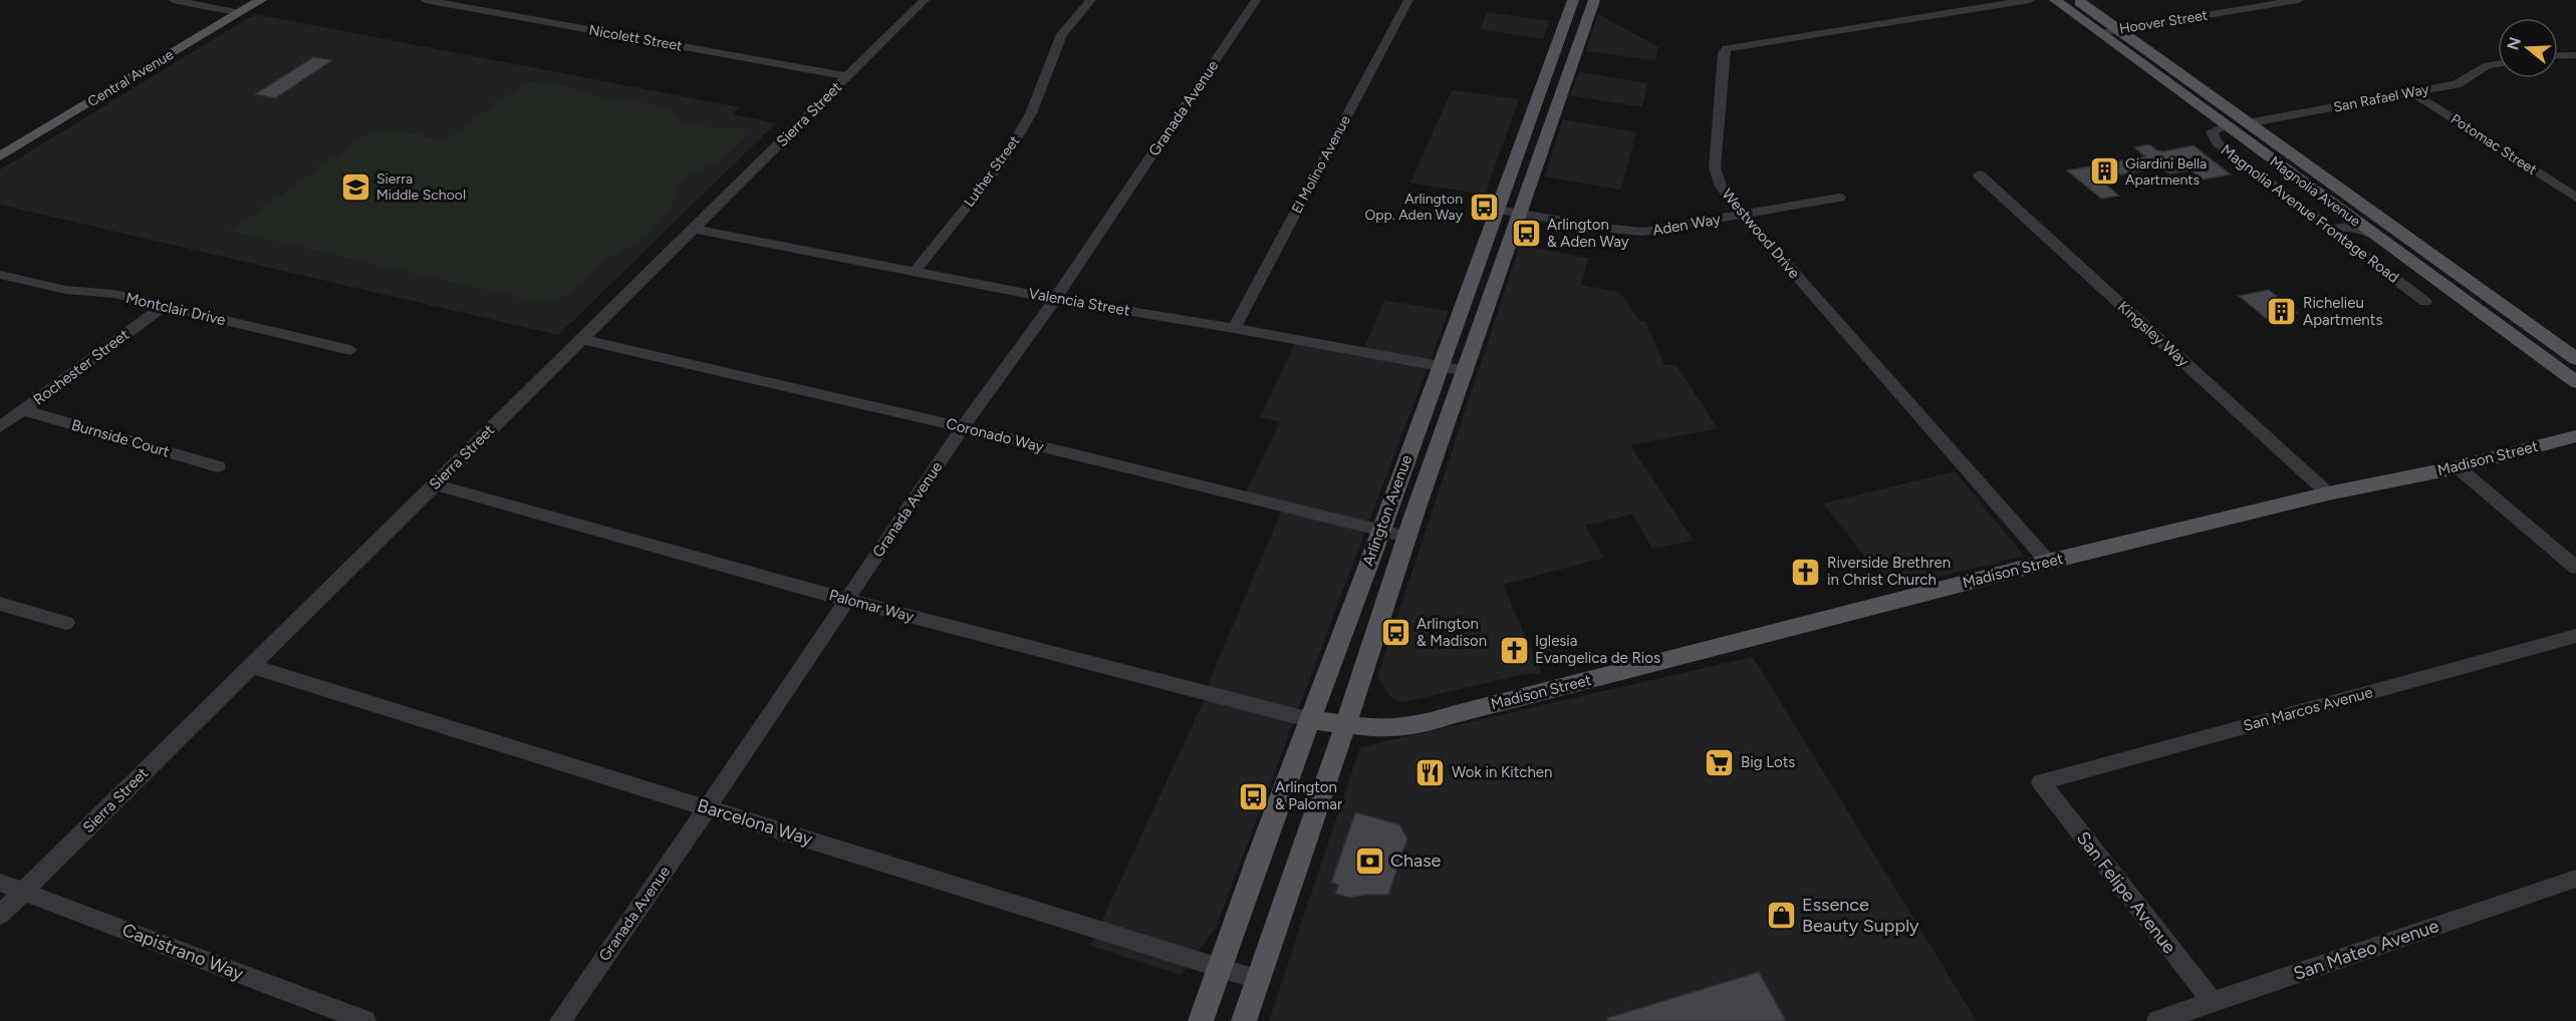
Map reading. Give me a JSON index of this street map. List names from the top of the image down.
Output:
{
  "streets": {
    "main road": [
      "Central Avenue",
      "Magnolia Avenue",
      "Madison Street",
      "Arlington Avenue"
    ],
    "street": [
      "Hoover Street",
      "Nicolett Street",
      "San Rafael Way",
      "Granada Avenue",
      "Sierra Street",
      "Potomac Street",
      "El Molino Avenue",
      "Luther Street",
      "Magnolia Avenue Frontage Road",
      "Aden Way",
      "Westwood Drive",
      "Valencia Street",
      "Montclair Drive",
      "Kingsley Way",
      "Rochester Street",
      "Coronado Way",
      "Burnside Court",
      "Palomar Way",
      "San Marcos Avenue",
      "Barcelona Way",
      "San Felipe Avenue",
      "San Mateo Avenue",
      "Capistrano Way"
    ]
  },
  "crossings": [
    ["Hoover Street", "Magnolia Avenue"],
    ["Nicolett Street", "Sierra Street"],
    ["San Rafael Way", "Potomac Street"],
    ["San Rafael Way", "Magnolia Avenue"],
    ["Granada Avenue", "Valencia Street"],
    ["Granada Avenue", "Coronado Way"],
    ["Granada Avenue", "Palomar Way"],
    ["Granada Avenue", "Barcelona Way"],
    ["Sierra Street", "Valencia Street"],
    ["Sierra Street", "Coronado Way"],
    ["Sierra Street", "Palomar Way"],
    ["Sierra Street", "Barcelona Way"],
    ["Sierra Street", "Capistrano Way"],
    ["El Molino Avenue", "Valencia Street"],
    ["Luther Street", "Valencia Street"],
    ["Magnolia Avenue", "Magnolia Avenue Frontage Road"],
    ["Aden Way", "Westwood Drive"],
    ["Aden Way", "Arlington Avenue"],
    ["Westwood Drive", "Madison Street"],
    ["Valencia Street", "Arlington Avenue"],
    ["Montclair Drive", "Rochester Street"],
    ["Kingsley Way", "Madison Street"],
    ["Rochester Street", "Burnside Court"],
    ["Coronado Way", "Arlington Avenue"],
    ["Madison Street", "Arlington Avenue"],
    ["Madison Street", "Palomar Way"],
    ["Arlington Avenue", "Palomar Way"],
    ["Arlington Avenue", "Barcelona Way"],
    ["San Marcos Avenue", "San Felipe Avenue"],
    ["San Felipe Avenue", "San Mateo Avenue"]
  ],
  "places": {
    "building": ["Giardini Bella Apartments", "Richelieu Apartments"],
    "school or university": ["Sierra Middle School"],
    "bus stop": [
      "Arlington Opp. Aden Way",
      "Arlington & Aden Way",
      "Arlington & Madison",
      "Arlington & Palomar"
    ],
    "church": ["Riverside Brethren in Christ Church", "Iglesia Evangelica de Rios"],
    "supermarket": ["Big Lots"],
    "restaurant": ["Wok in Kitchen"],
    "bank": ["Chase"],
    "shop": ["Essence Beauty Supply"]
  },
  "north": "left"
}
